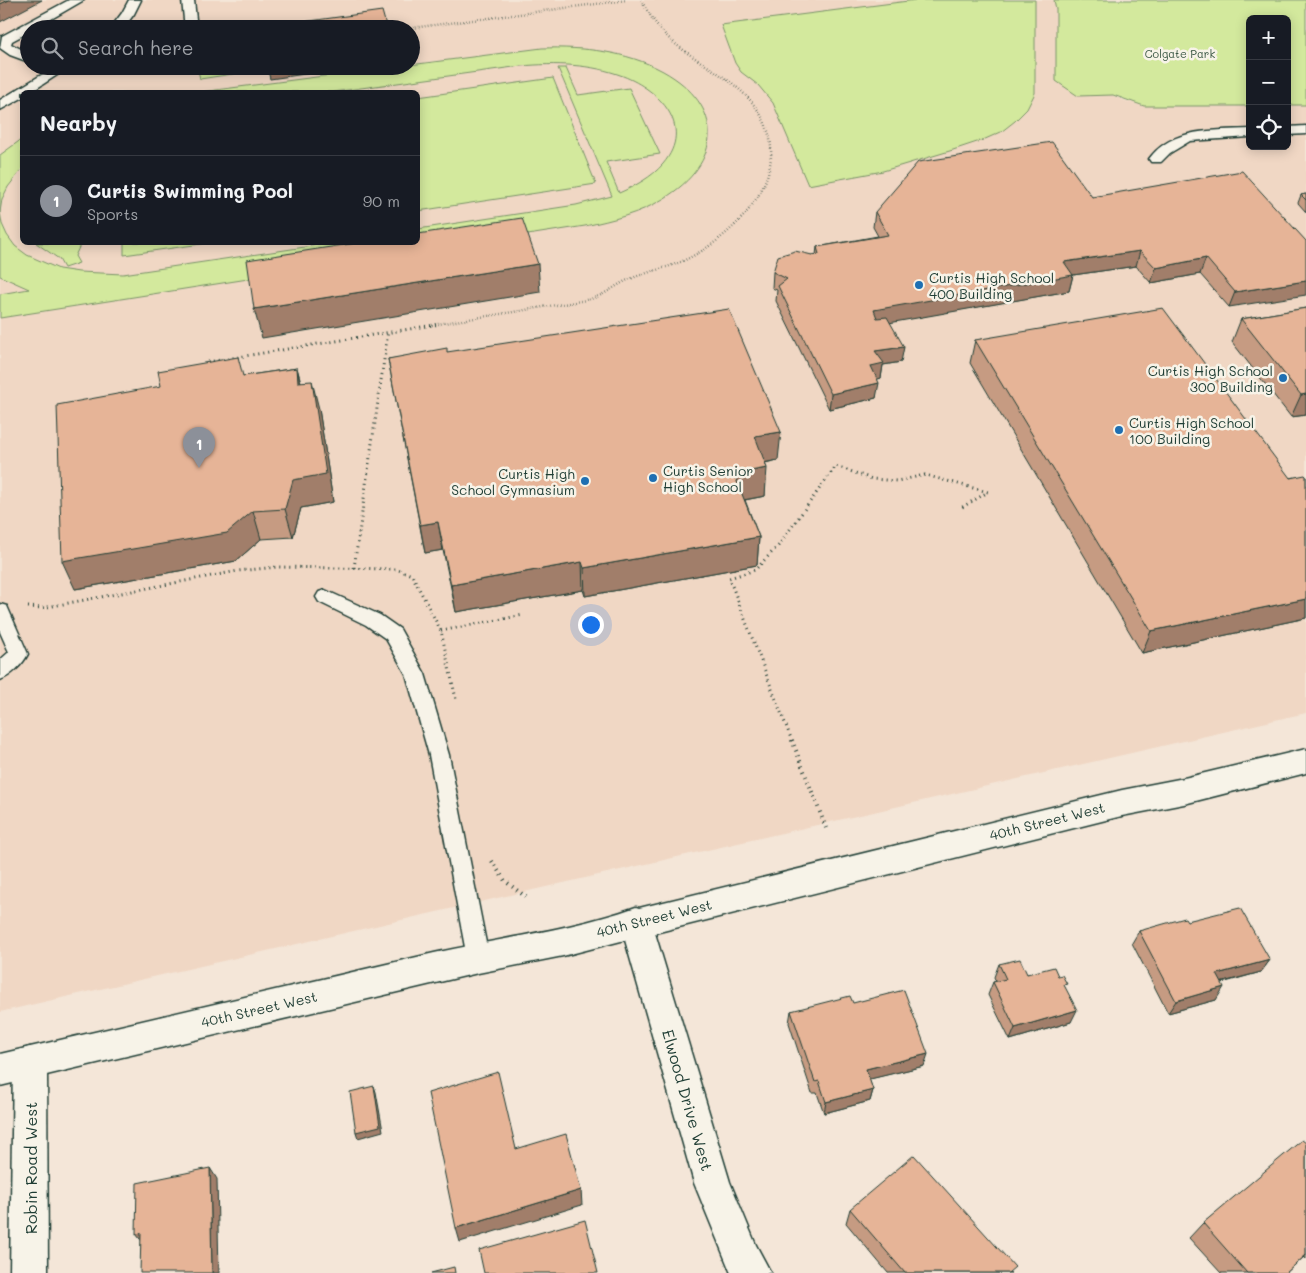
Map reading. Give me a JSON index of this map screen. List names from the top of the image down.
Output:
{
  "streets": {
    "street": ["40th Street West", "Elwood Drive West", "Robin Road West"]
  },
  "crossings": [
    ["40th Street West", "Elwood Drive West"],
    ["40th Street West", "Robin Road West"]
  ],
  "parks": ["Colgate Park"],
  "places": [
    "Curtis High School 400 Building",
    "Curtis High School 300 Building",
    "Curtis High School 100 Building",
    "Curtis Senior High School",
    "Curtis High School Gymnasium"
  ],
  "page": {
    "map_buttons": ["+", "−"],
    "search": "Search here",
    "heading": "Nearby",
    "list": [
      {
        "mark": "1",
        "name": "Curtis Swimming Pool",
        "note": "Sports",
        "value": "90 m"
      }
    ],
    "pins": "1"
  }
}
